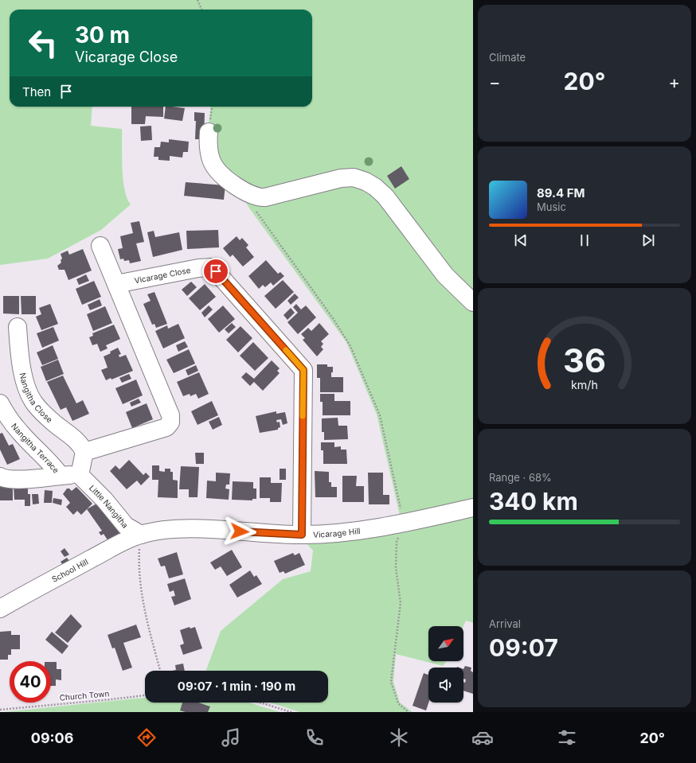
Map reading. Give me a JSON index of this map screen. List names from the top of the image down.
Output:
{
  "streets": {
    "street": [
      "Vicarage Close",
      "Nangitha Close",
      "Nangitha Terrace",
      "Little Nangitha",
      "Vicarage Hill",
      "School Hill"
    ],
    "path": ["Church Town"]
  },
  "crossings": [
    ["Vicarage Close", "Vicarage Hill"],
    ["Little Nangitha", "Vicarage Hill"],
    ["Little Nangitha", "School Hill"],
    ["Vicarage Hill", "School Hill"]
  ],
  "north": "top right",
  "page": {
    "tile": [
      "Climate",
      ["Range · 68%", "340 km"],
      ["Arrival", "09:07"]
    ],
    "turn": ["30 m", "Vicarage Close"],
    "heat": ["−", "20°", "+"],
    "then": "Then",
    "song": ["89.4 FM", "Music"],
    "limit": "40",
    "trip": "09:07 · 1 min · 190 m",
    "tabs": ["09:06", "20°"],
    "gauge": ["36", "km/h"]
  }
}
